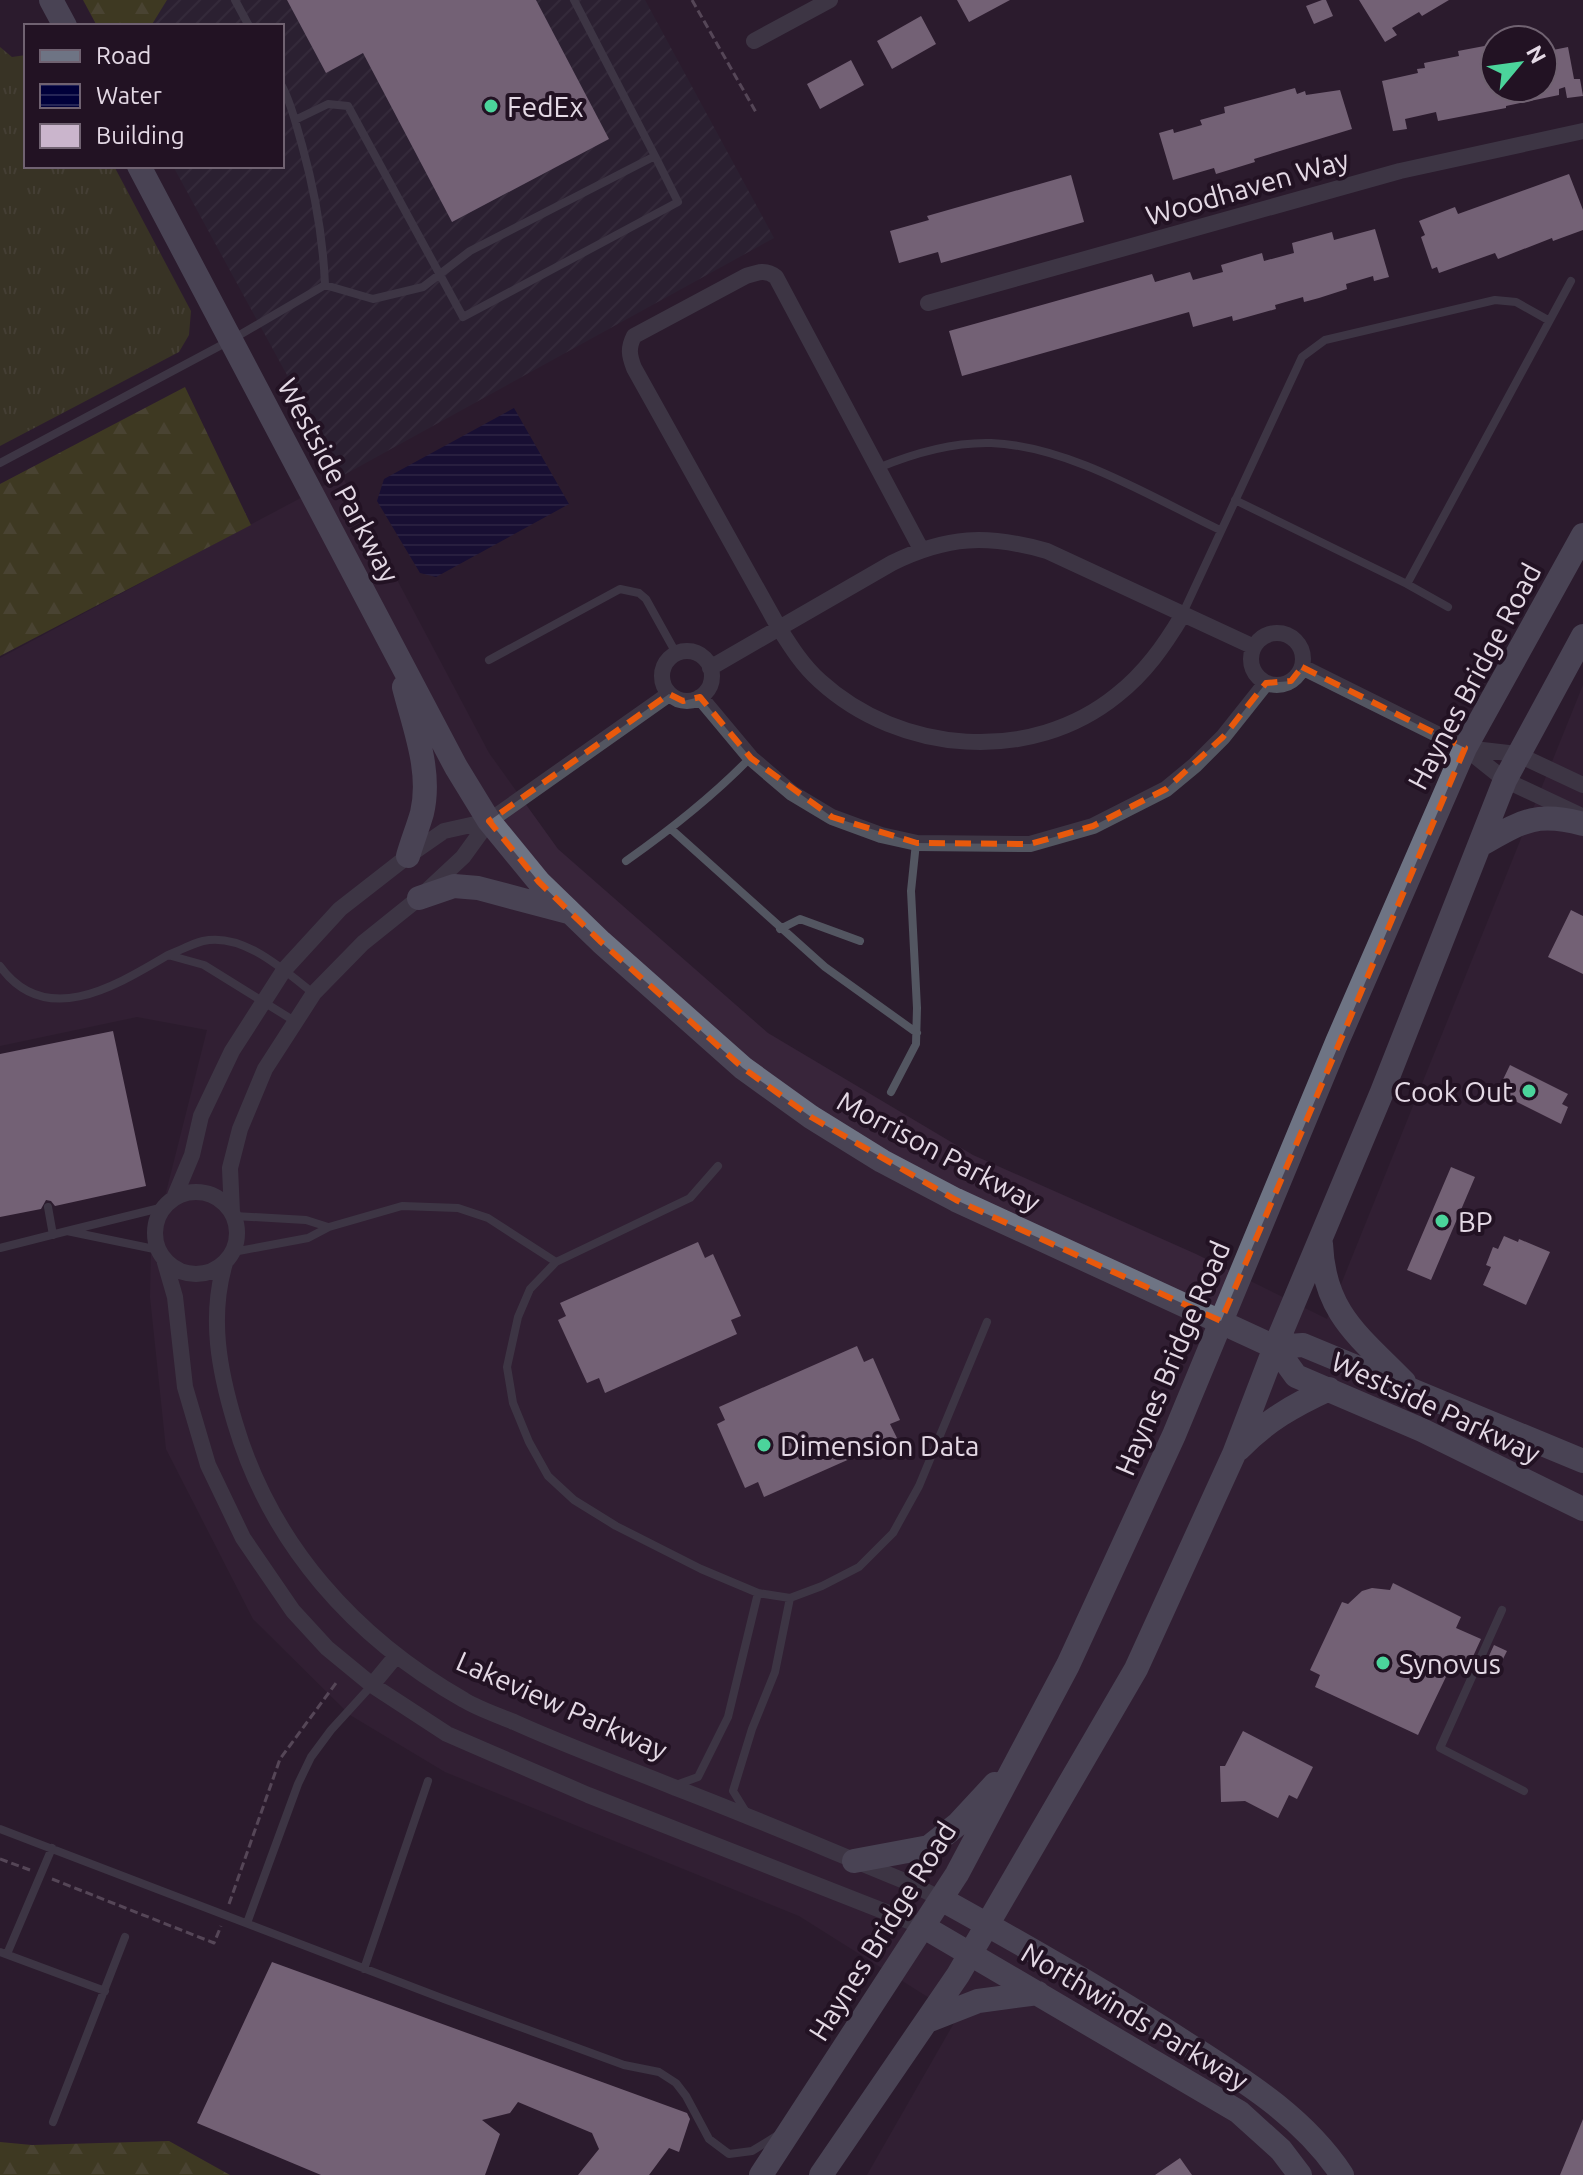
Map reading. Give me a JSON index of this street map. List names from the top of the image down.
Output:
{
  "streets": {
    "main road": [
      "Westside Parkway",
      "Haynes Bridge Road",
      "Morrison Parkway",
      "Lakeview Parkway",
      "Northwinds Parkway"
    ],
    "street": ["Woodhaven Way"]
  },
  "crossings": [
    ["Westside Parkway", "Haynes Bridge Road"],
    ["Westside Parkway", "Morrison Parkway"],
    ["Haynes Bridge Road", "Morrison Parkway"],
    ["Haynes Bridge Road", "Lakeview Parkway"],
    ["Haynes Bridge Road", "Northwinds Parkway"],
    ["Lakeview Parkway", "Northwinds Parkway"]
  ],
  "places": [
    "FedEx",
    "Cook Out",
    "BP",
    "Dimension Data",
    "Synovus"
  ],
  "legend": ["Road", "Water", "Building"],
  "north": "top right"
}
